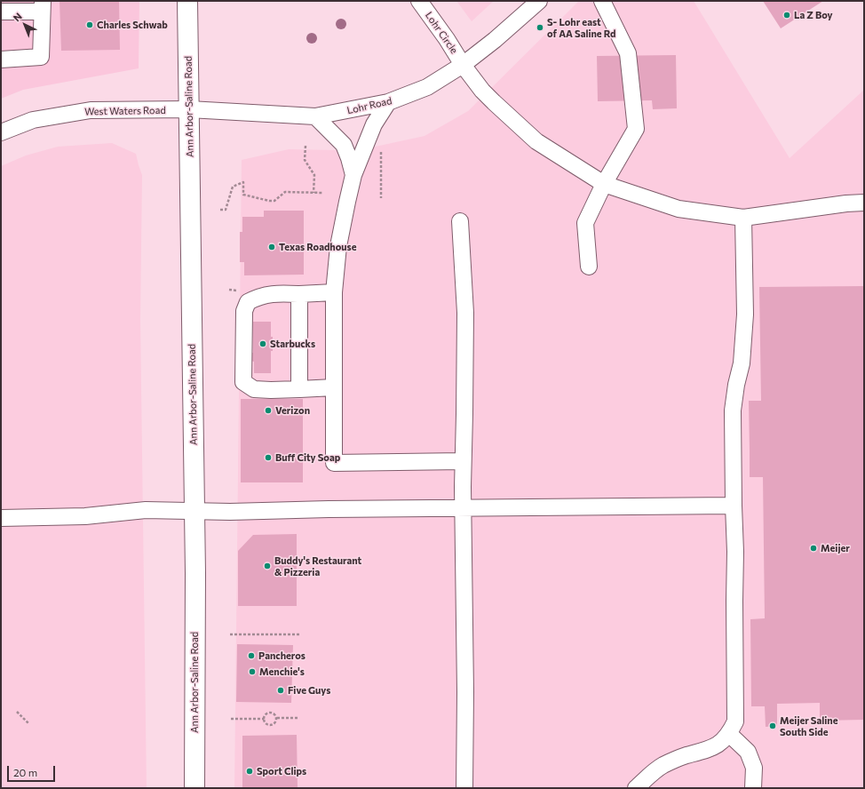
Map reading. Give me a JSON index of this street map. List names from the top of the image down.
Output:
{
  "streets": {
    "main road": ["Ann Arbor-Saline Road"],
    "street": ["Lohr Circle", "Lohr Road", "West Waters Road"]
  },
  "crossings": [
    ["Lohr Circle", "Lohr Road"],
    ["Lohr Road", "Ann Arbor-Saline Road"],
    ["Lohr Road", "West Waters Road"],
    ["Ann Arbor-Saline Road", "West Waters Road"]
  ],
  "places": [
    "La Z Boy",
    "Charles Schwab",
    "S- Lohr east of AA Saline Rd",
    "Texas Roadhouse",
    "Starbucks",
    "Verizon",
    "Buff City Soap",
    "Meijer",
    "Buddy's Restaurant & Pizzeria",
    "Pancheros",
    "Menchie's",
    "Five Guys",
    "Meijer Saline South Side",
    "Sport Clips"
  ],
  "scale_bar": "20 m",
  "north": "top left"
}
